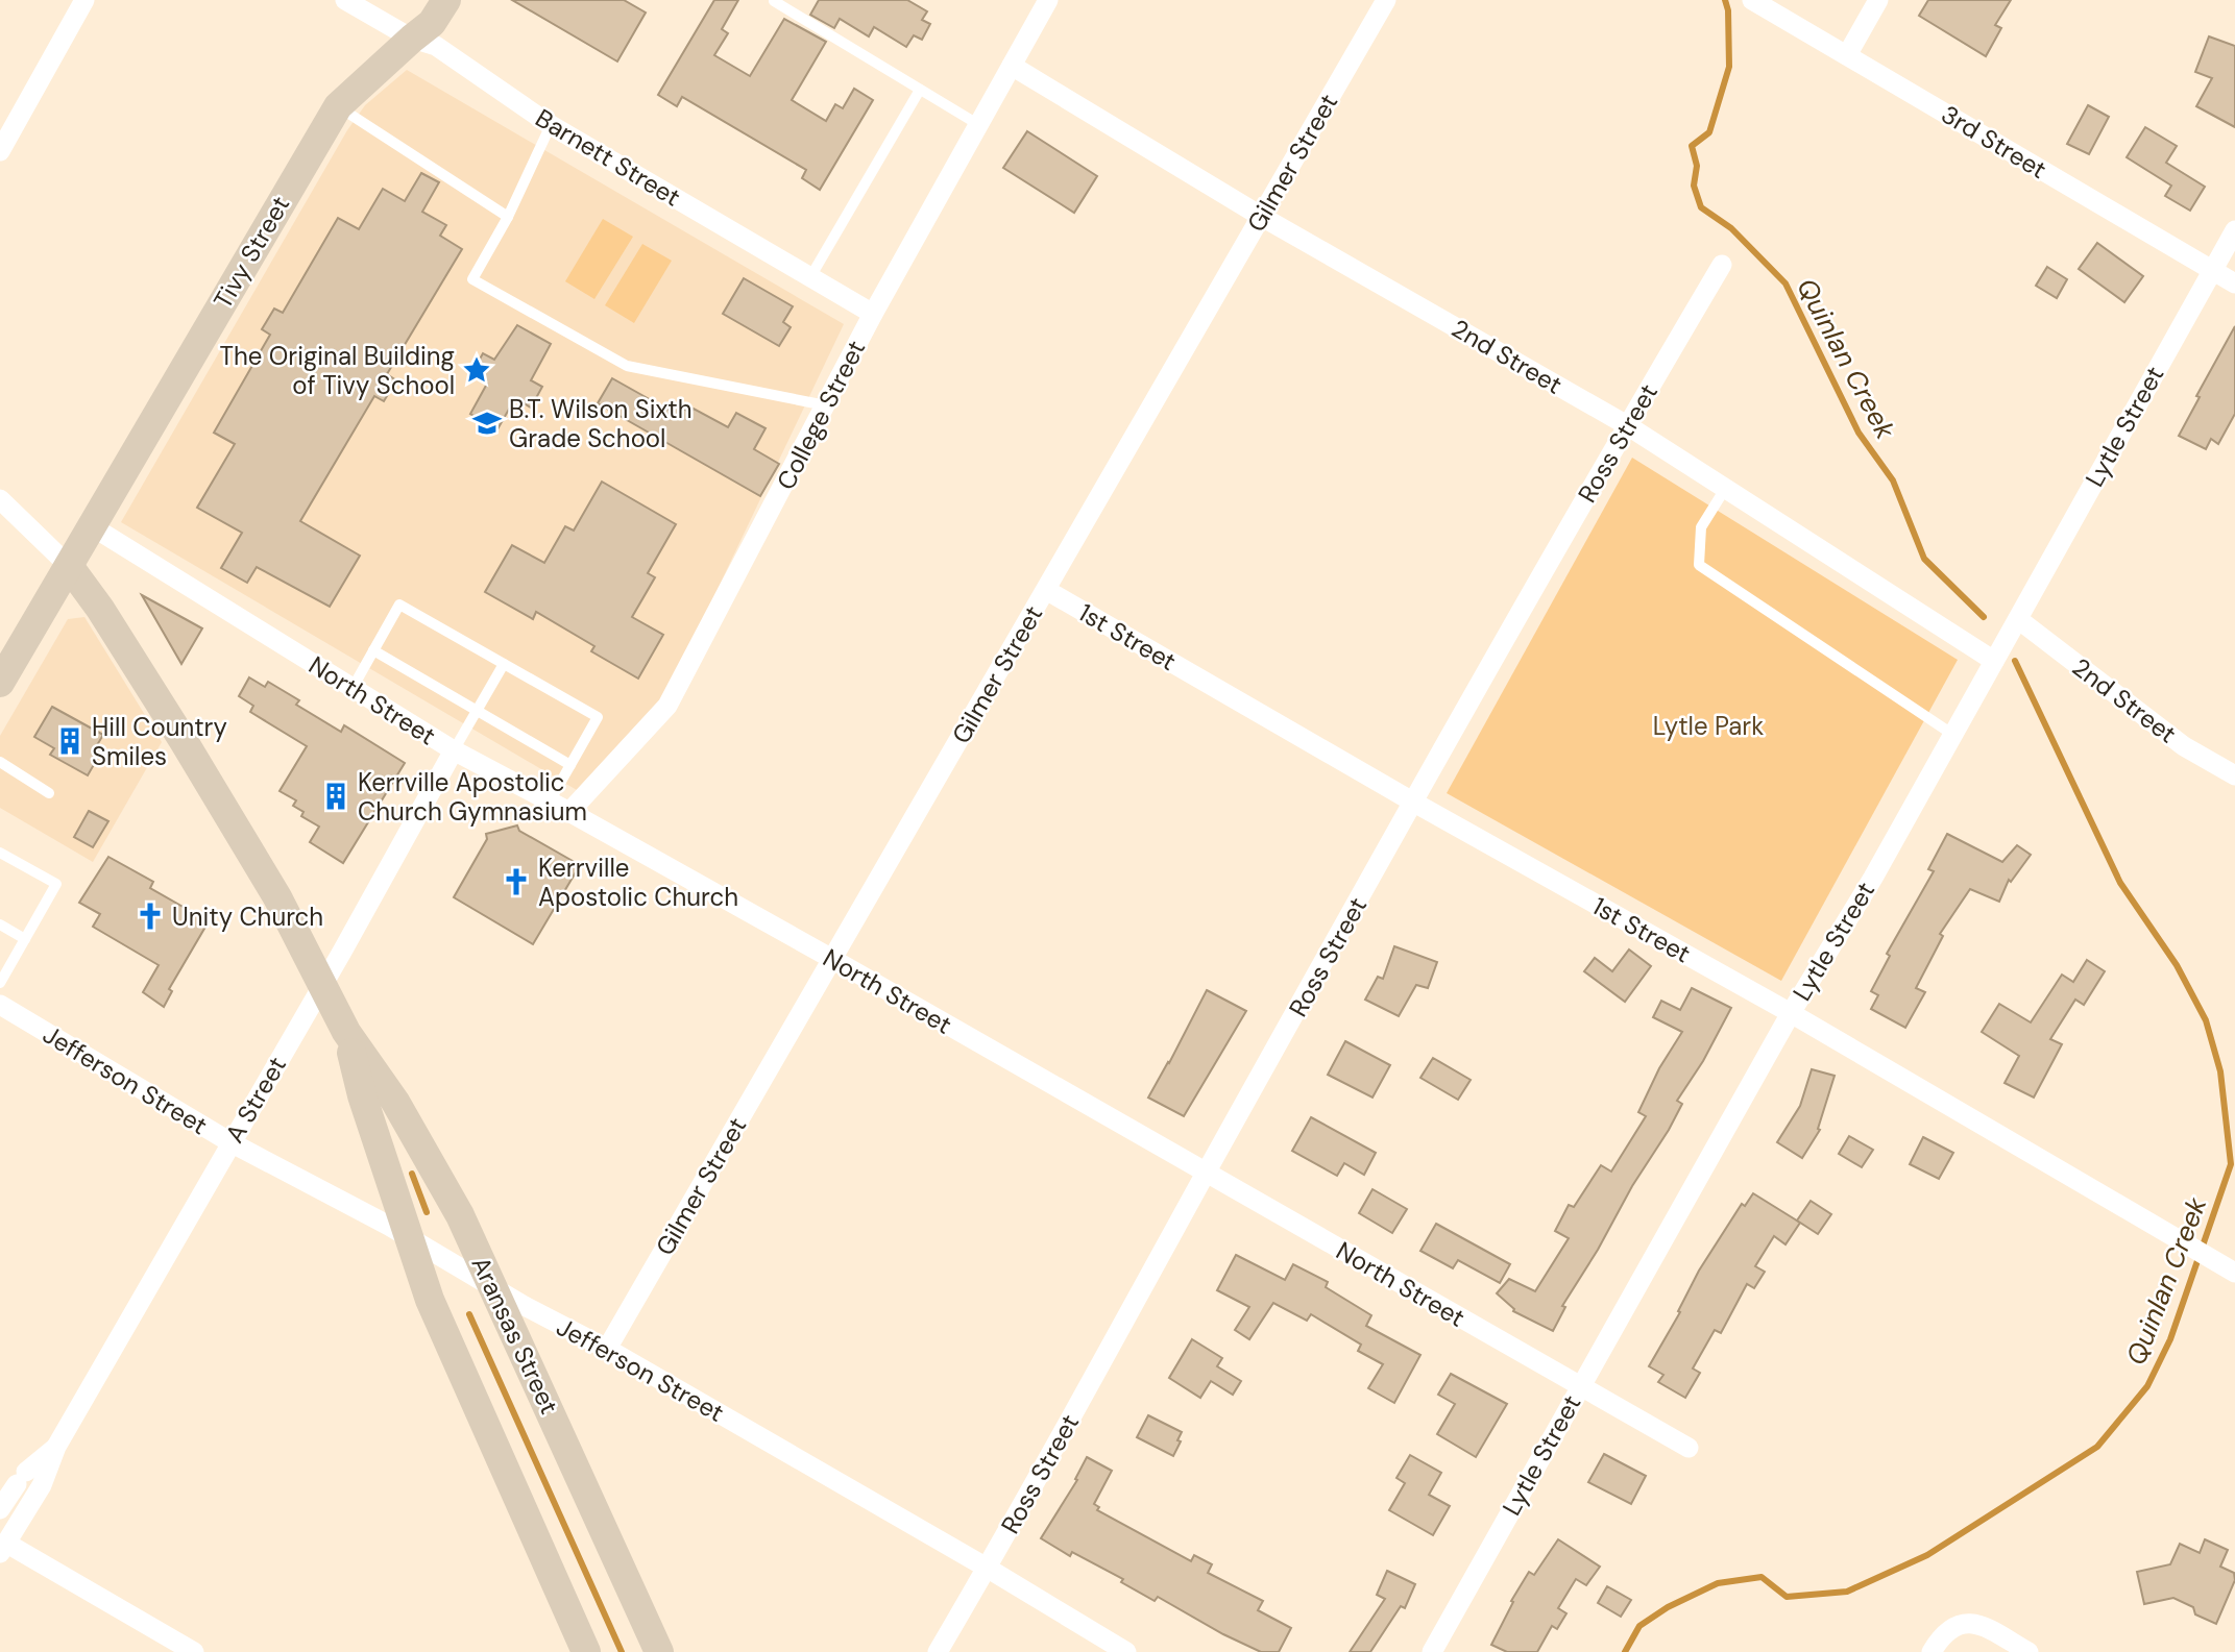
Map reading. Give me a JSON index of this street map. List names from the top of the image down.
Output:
{
  "streets": {
    "street": [
      "3rd Street",
      "Barnett Street",
      "Gilmer Street",
      "Tivy Street",
      "2nd Street",
      "College Street",
      "Lytle Street",
      "Ross Street",
      "1st Street",
      "North Street",
      "Jefferson Street",
      "A Street",
      "Aransas Street"
    ]
  },
  "crossings": [
    ["3rd Street", "Lytle Street"],
    ["Barnett Street", "Tivy Street"],
    ["Barnett Street", "College Street"],
    ["Gilmer Street", "2nd Street"],
    ["Gilmer Street", "1st Street"],
    ["Gilmer Street", "North Street"],
    ["Gilmer Street", "Jefferson Street"],
    ["Tivy Street", "North Street"],
    ["Tivy Street", "Aransas Street"],
    ["2nd Street", "College Street"],
    ["2nd Street", "Lytle Street"],
    ["2nd Street", "Ross Street"],
    ["College Street", "North Street"],
    ["Lytle Street", "1st Street"],
    ["Lytle Street", "North Street"],
    ["Ross Street", "1st Street"],
    ["Ross Street", "North Street"],
    ["Ross Street", "Jefferson Street"],
    ["North Street", "A Street"],
    ["Jefferson Street", "A Street"],
    ["Jefferson Street", "Aransas Street"],
    ["A Street", "Aransas Street"]
  ],
  "water": ["Quinlan Creek"],
  "parks": ["Lytle Park"],
  "places": {
    "place": ["The Original Building of Tivy School"],
    "school or university": ["B.T. Wilson Sixth Grade School"],
    "building": ["Hill Country Smiles", "Kerrville Apostolic Church Gymnasium"],
    "church": ["Kerrville Apostolic Church", "Unity Church"]
  }
}
